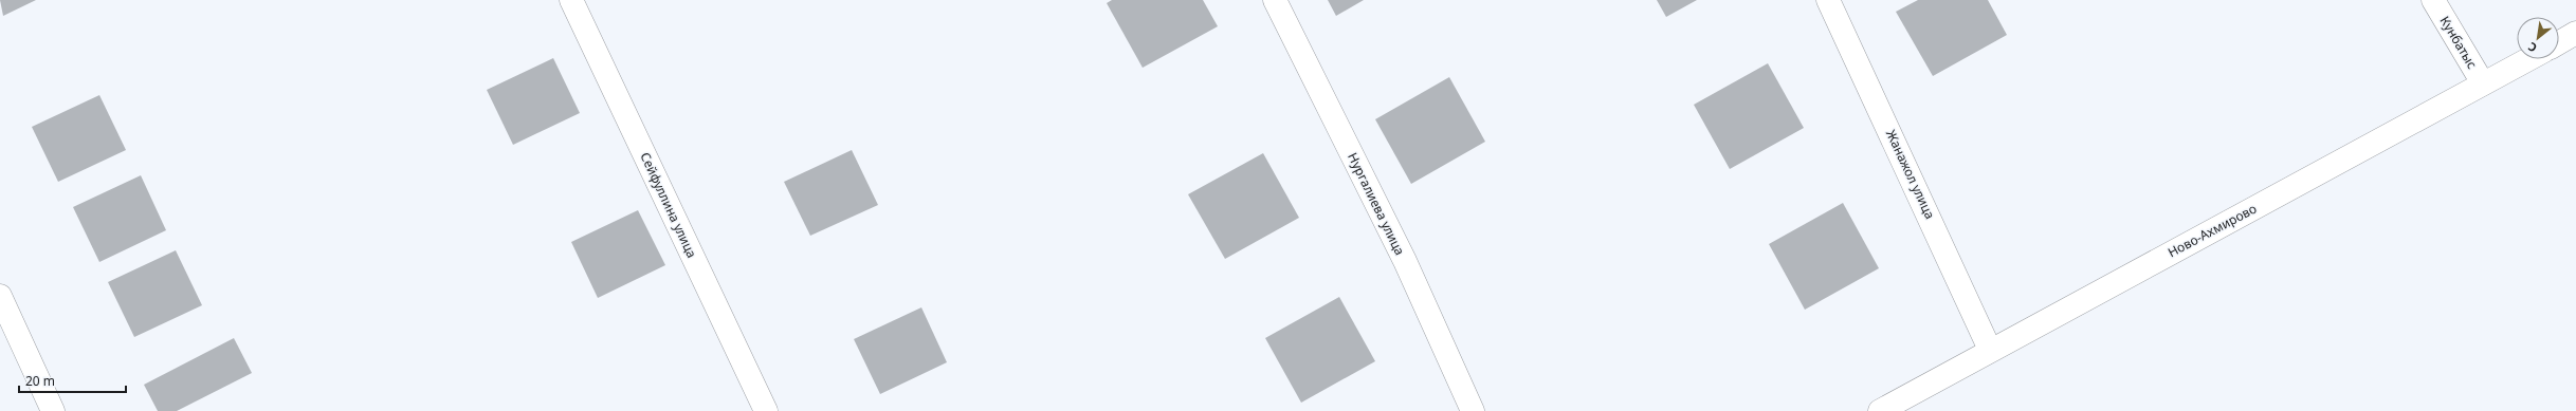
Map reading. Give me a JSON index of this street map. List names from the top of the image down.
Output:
{
  "streets": {
    "street": [
      "Кунбатыс",
      "Жанажол улица",
      "Нургалиева улица",
      "Сейфуллина улица",
      "Ново-Ахмирово"
    ]
  },
  "crossings": [
    ["Кунбатыс", "Ново-Ахмирово"],
    ["Жанажол улица", "Ново-Ахмирово"]
  ],
  "scale_bar": "20 m",
  "north": "bottom left"
}
